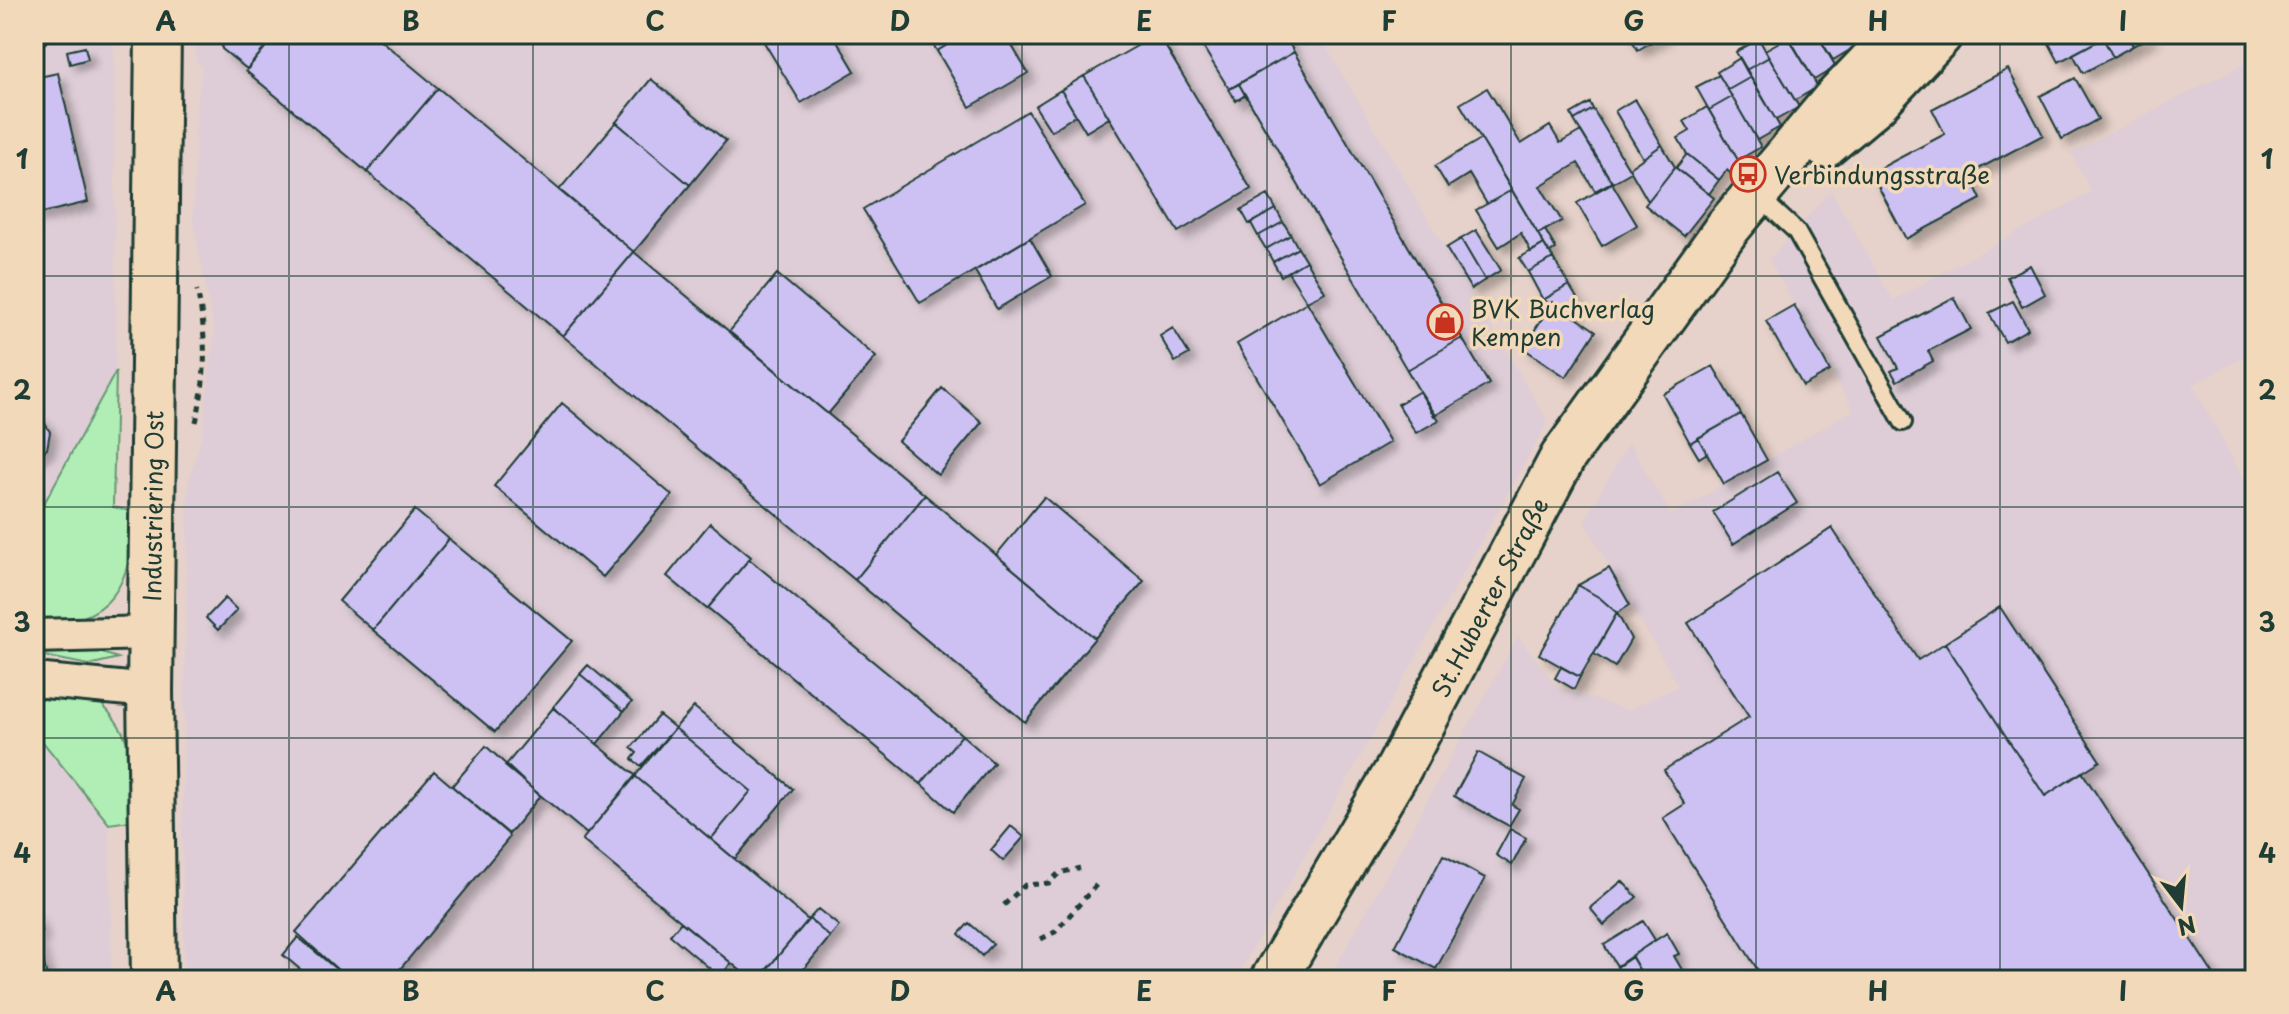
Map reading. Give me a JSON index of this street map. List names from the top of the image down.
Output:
{
  "streets": {
    "street": ["Industriering Ost", "St.Huberter Straße"]
  },
  "places": {
    "bus stop": ["Verbindungsstraße"],
    "shop": ["BVK Buchverlag Kempen"]
  },
  "north": "bottom",
  "grid": {
    "columns": [
      "A",
      "B",
      "C",
      "D",
      "E",
      "F",
      "G",
      "H",
      "I"
    ],
    "rows": [
      "1",
      "2",
      "3",
      "4"
    ]
  }
}
